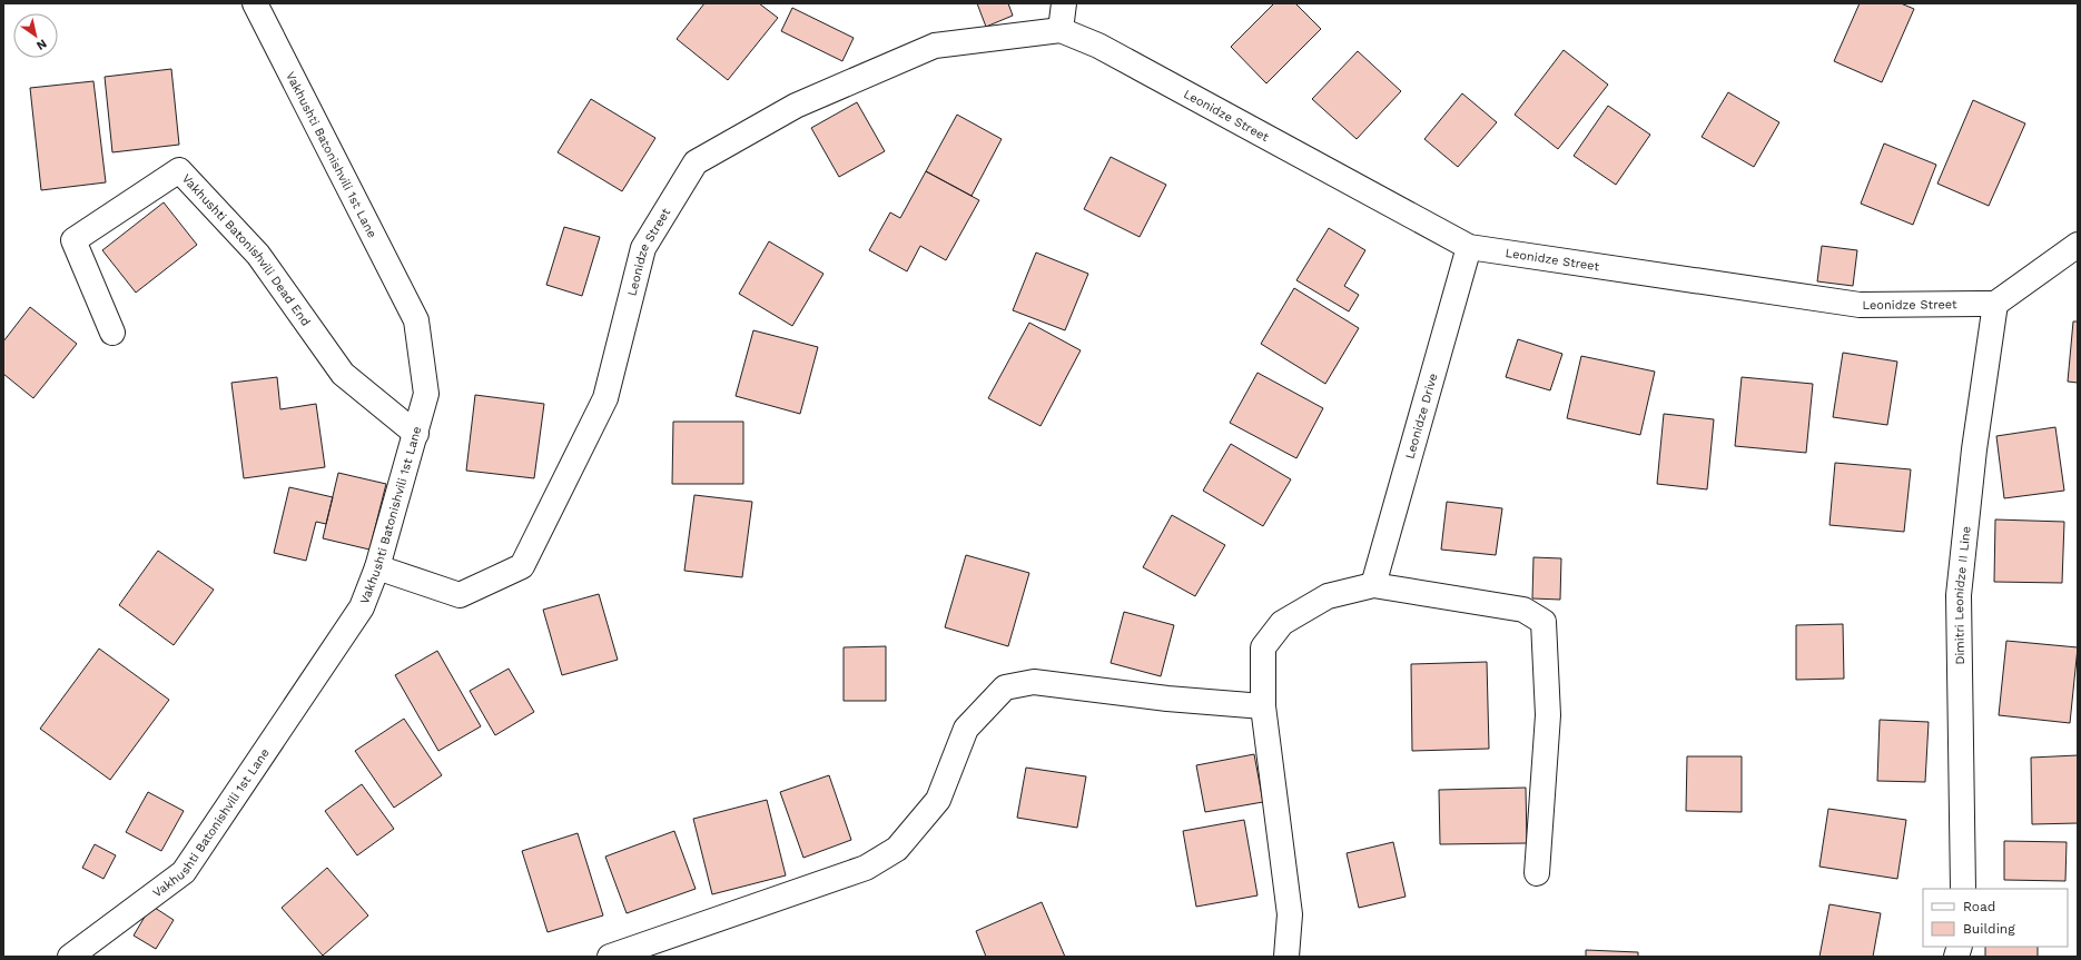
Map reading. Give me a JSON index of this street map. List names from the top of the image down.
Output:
{
  "streets": {
    "street": [
      "Leonidze Street",
      "Vakhushti Batonishvili 1st Lane",
      "Vakhushti Batonishvili Dead End",
      "Leonidze Drive",
      "Dimitri Leonidze II Line"
    ]
  },
  "crossings": [
    ["Leonidze Street", "Vakhushti Batonishvili 1st Lane"],
    ["Leonidze Street", "Leonidze Drive"],
    ["Leonidze Street", "Dimitri Leonidze II Line"],
    ["Vakhushti Batonishvili 1st Lane", "Vakhushti Batonishvili Dead End"]
  ],
  "legend": ["Road", "Building"],
  "north": "bottom right"
}
